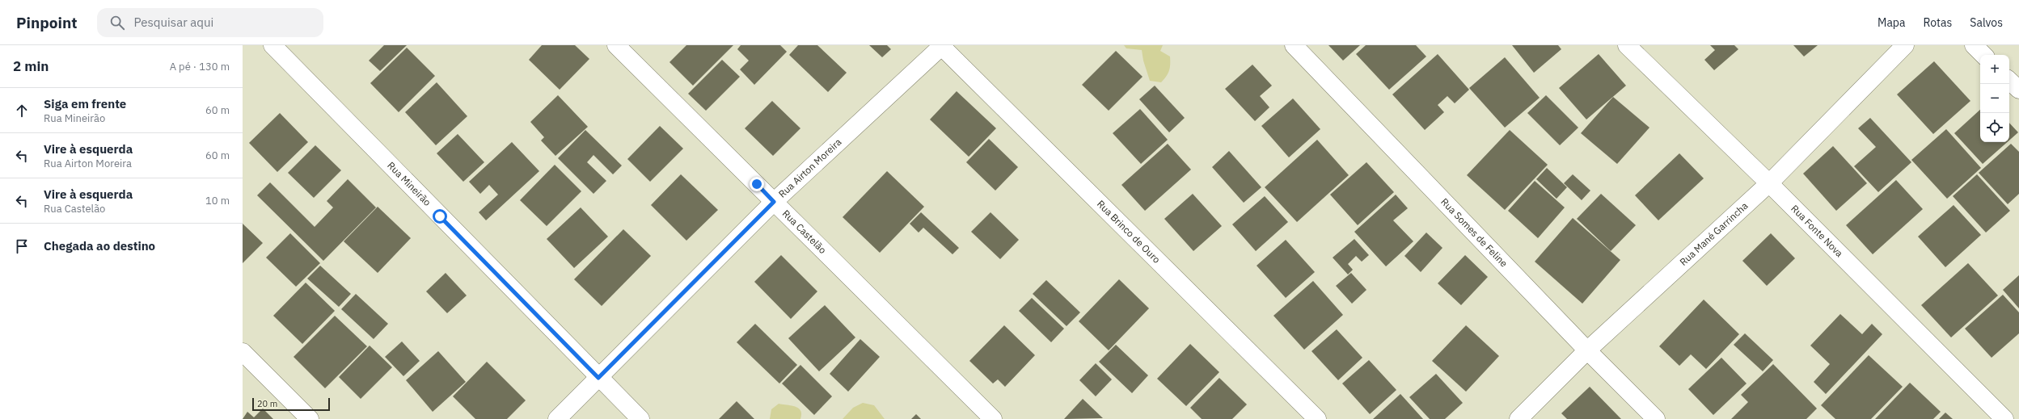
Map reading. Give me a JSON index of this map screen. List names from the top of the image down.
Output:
{
  "streets": {
    "street": [
      "Rua Airton Moreira",
      "Rua Mineirão",
      "Rua Fonte Nova",
      "Rua Castelão",
      "Rua Brinco de Ouro",
      "Rua Somes de Feline",
      "Rua Mané Garrincha"
    ]
  },
  "crossings": [
    ["Rua Airton Moreira", "Rua Mineirão"],
    ["Rua Airton Moreira", "Rua Castelão"],
    ["Rua Airton Moreira", "Rua Brinco de Ouro"],
    ["Rua Fonte Nova", "Rua Mané Garrincha"],
    ["Rua Somes de Feline", "Rua Mané Garrincha"]
  ],
  "scale_bar": "20 m",
  "page": {
    "header": "Pinpoint",
    "search": "Pesquisar aqui",
    "nav": ["Mapa", "Rotas", "Salvos"],
    "heading": ["2 min", "A pé · 130 m"],
    "map_buttons": ["+", "−"],
    "list": [
      ["Siga em frente", "Rua Mineirão", "60 m"],
      ["Vire à esquerda", "Rua Airton Moreira", "60 m"],
      ["Vire à esquerda", "Rua Castelão", "10 m"],
      "Chegada ao destino"
    ],
    "scale": "20 m"
  }
}
